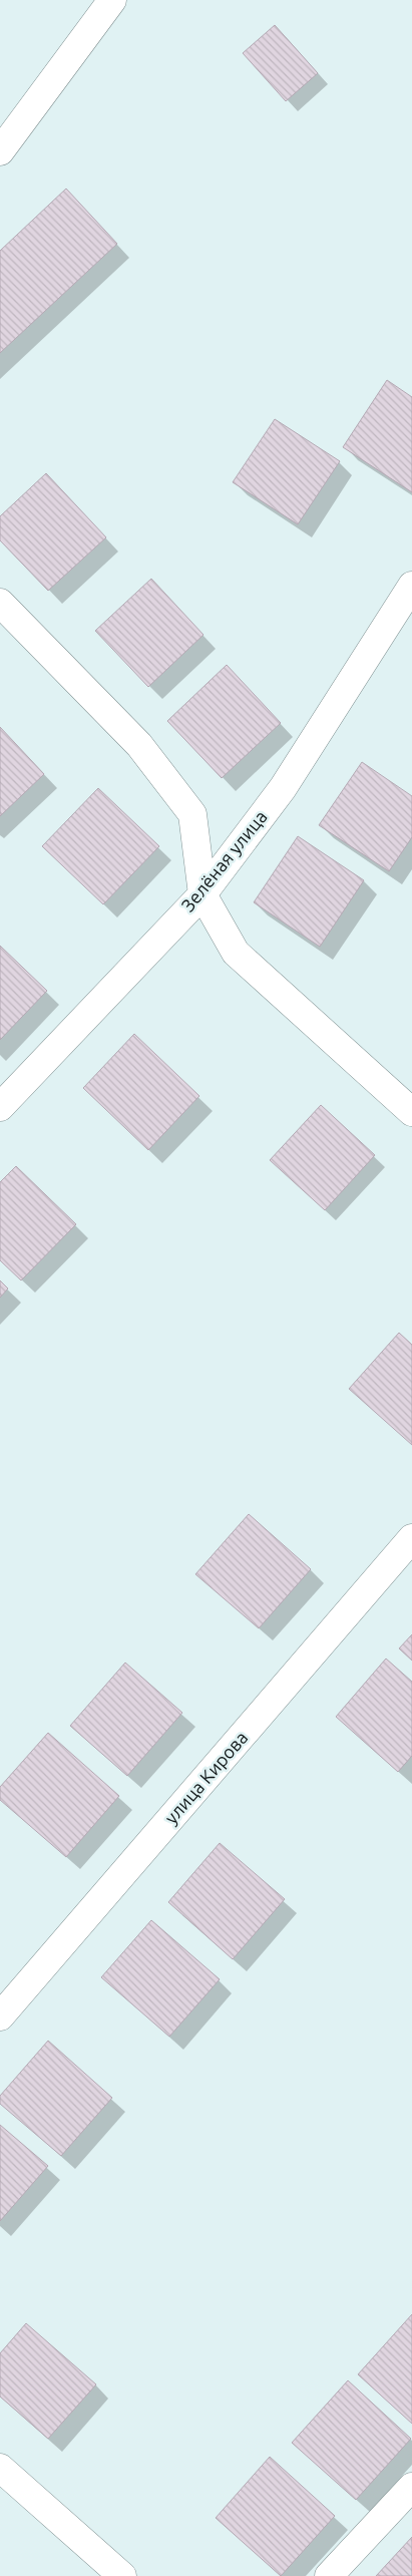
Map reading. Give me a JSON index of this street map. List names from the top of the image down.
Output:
{
  "streets": {
    "street": ["Зелёная улица", "улица Кирова"]
  }
}
